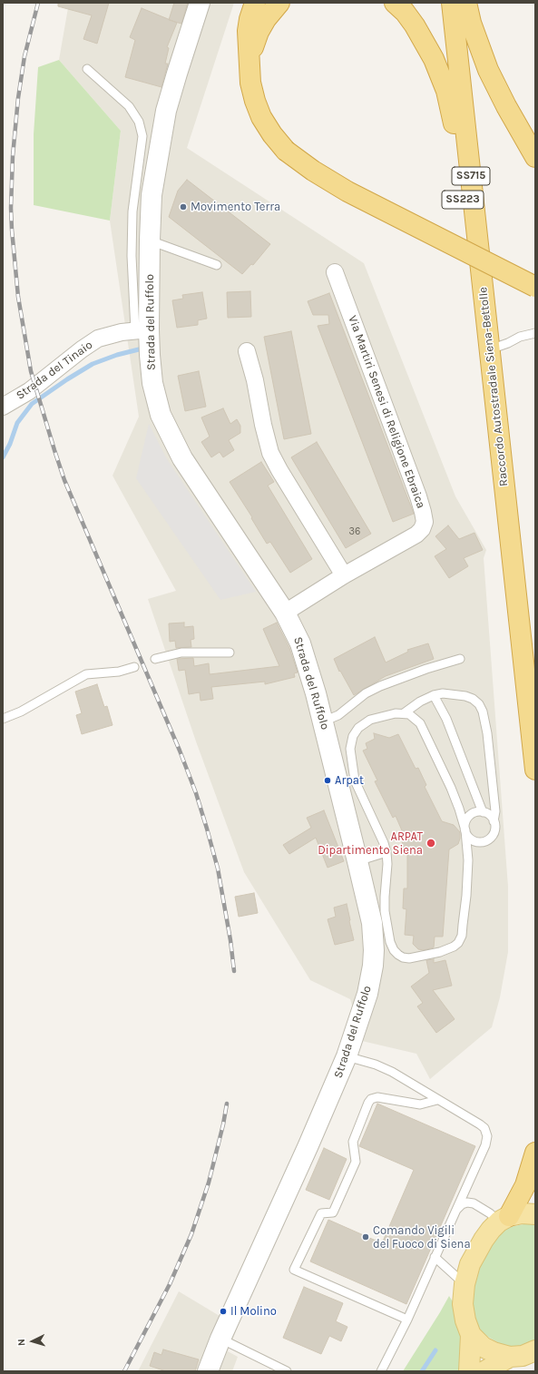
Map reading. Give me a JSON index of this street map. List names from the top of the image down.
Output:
{
  "streets": {
    "highway": ["SS715", "SS223", "Raccordo Autostradale Siena-Bettolle"],
    "street": ["Strada del Ruffolo", "Strada del Tinaio", "Via Martiri Senesi di Religione Ebraica"]
  },
  "crossings": [
    ["SS223", "Raccordo Autostradale Siena-Bettolle"],
    ["Strada del Ruffolo", "Strada del Tinaio"],
    ["Strada del Ruffolo", "Via Martiri Senesi di Religione Ebraica"]
  ],
  "places": [
    "Movimento Terra",
    "Arpat",
    "ARPAT Dipartimento Siena",
    "Comando Vigili del Fuoco di Siena",
    "Il Molino"
  ],
  "house_numbers": ["36"],
  "north": "left"
}
